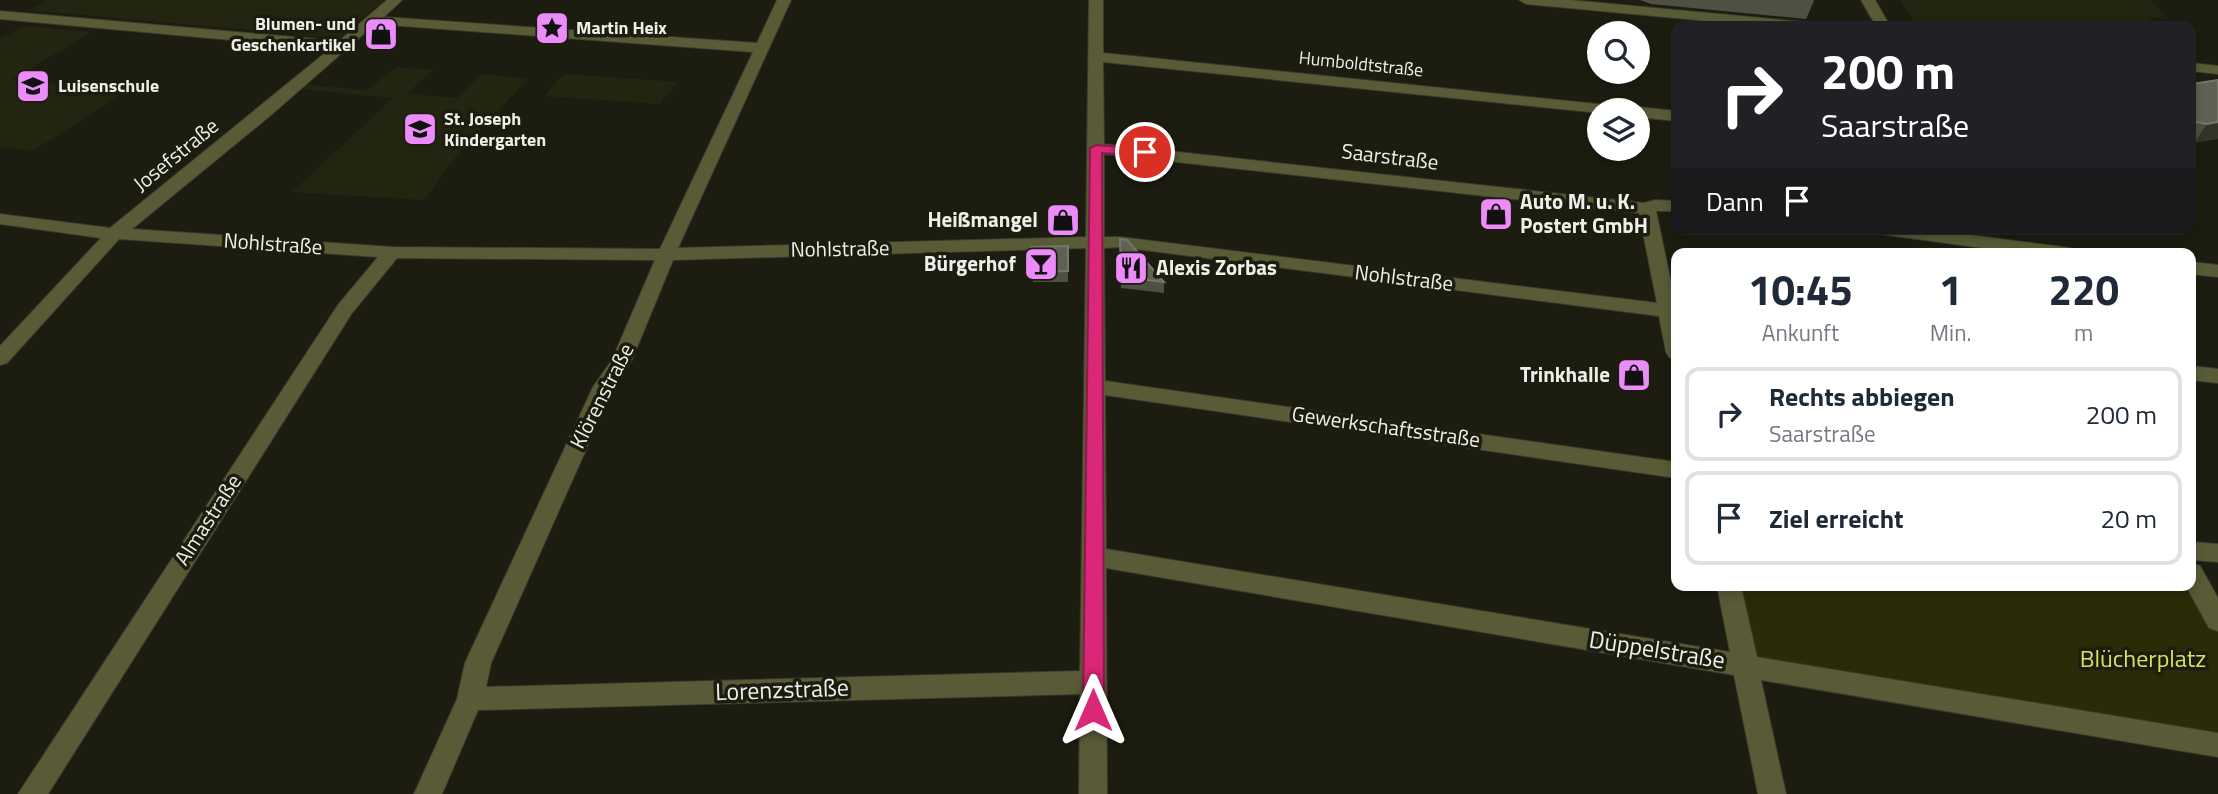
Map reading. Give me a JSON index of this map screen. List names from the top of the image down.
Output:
{
  "streets": {
    "street": [
      "Humboldtstraße",
      "Josefstraße",
      "Saarstraße",
      "Nohlstraße",
      "Klörenstraße",
      "Gewerkschaftsstraße",
      "Almastraße",
      "Düppelstraße",
      "Lorenzstraße"
    ]
  },
  "crossings": [
    ["Josefstraße", "Nohlstraße"],
    ["Nohlstraße", "Klörenstraße"],
    ["Nohlstraße", "Almastraße"],
    ["Klörenstraße", "Lorenzstraße"]
  ],
  "parks": ["Blücherplatz"],
  "places": {
    "place": ["Martin Heix"],
    "shop": [
      "Blumen- und Geschenkartikel",
      "Auto M. u. K. Postert GmbH",
      "Heißmangel",
      "Trinkhalle"
    ],
    "school or university": ["Luisenschule", "St. Joseph Kindergarten"],
    "bar": ["Bürgerhof"],
    "restaurant": ["Alexis Zorbas"]
  },
  "page": {
    "turn": ["200 m", "Saarstraße"],
    "then": "Dann",
    "eta": [
      "10:45",
      "Ankunft",
      "1",
      "Min.",
      "220",
      "m"
    ],
    "list": [
      {
        "name": "Rechts abbiegen",
        "note": "Saarstraße",
        "value": "200 m"
      },
      {
        "name": "Ziel erreicht",
        "value": "20 m"
      }
    ]
  }
}
